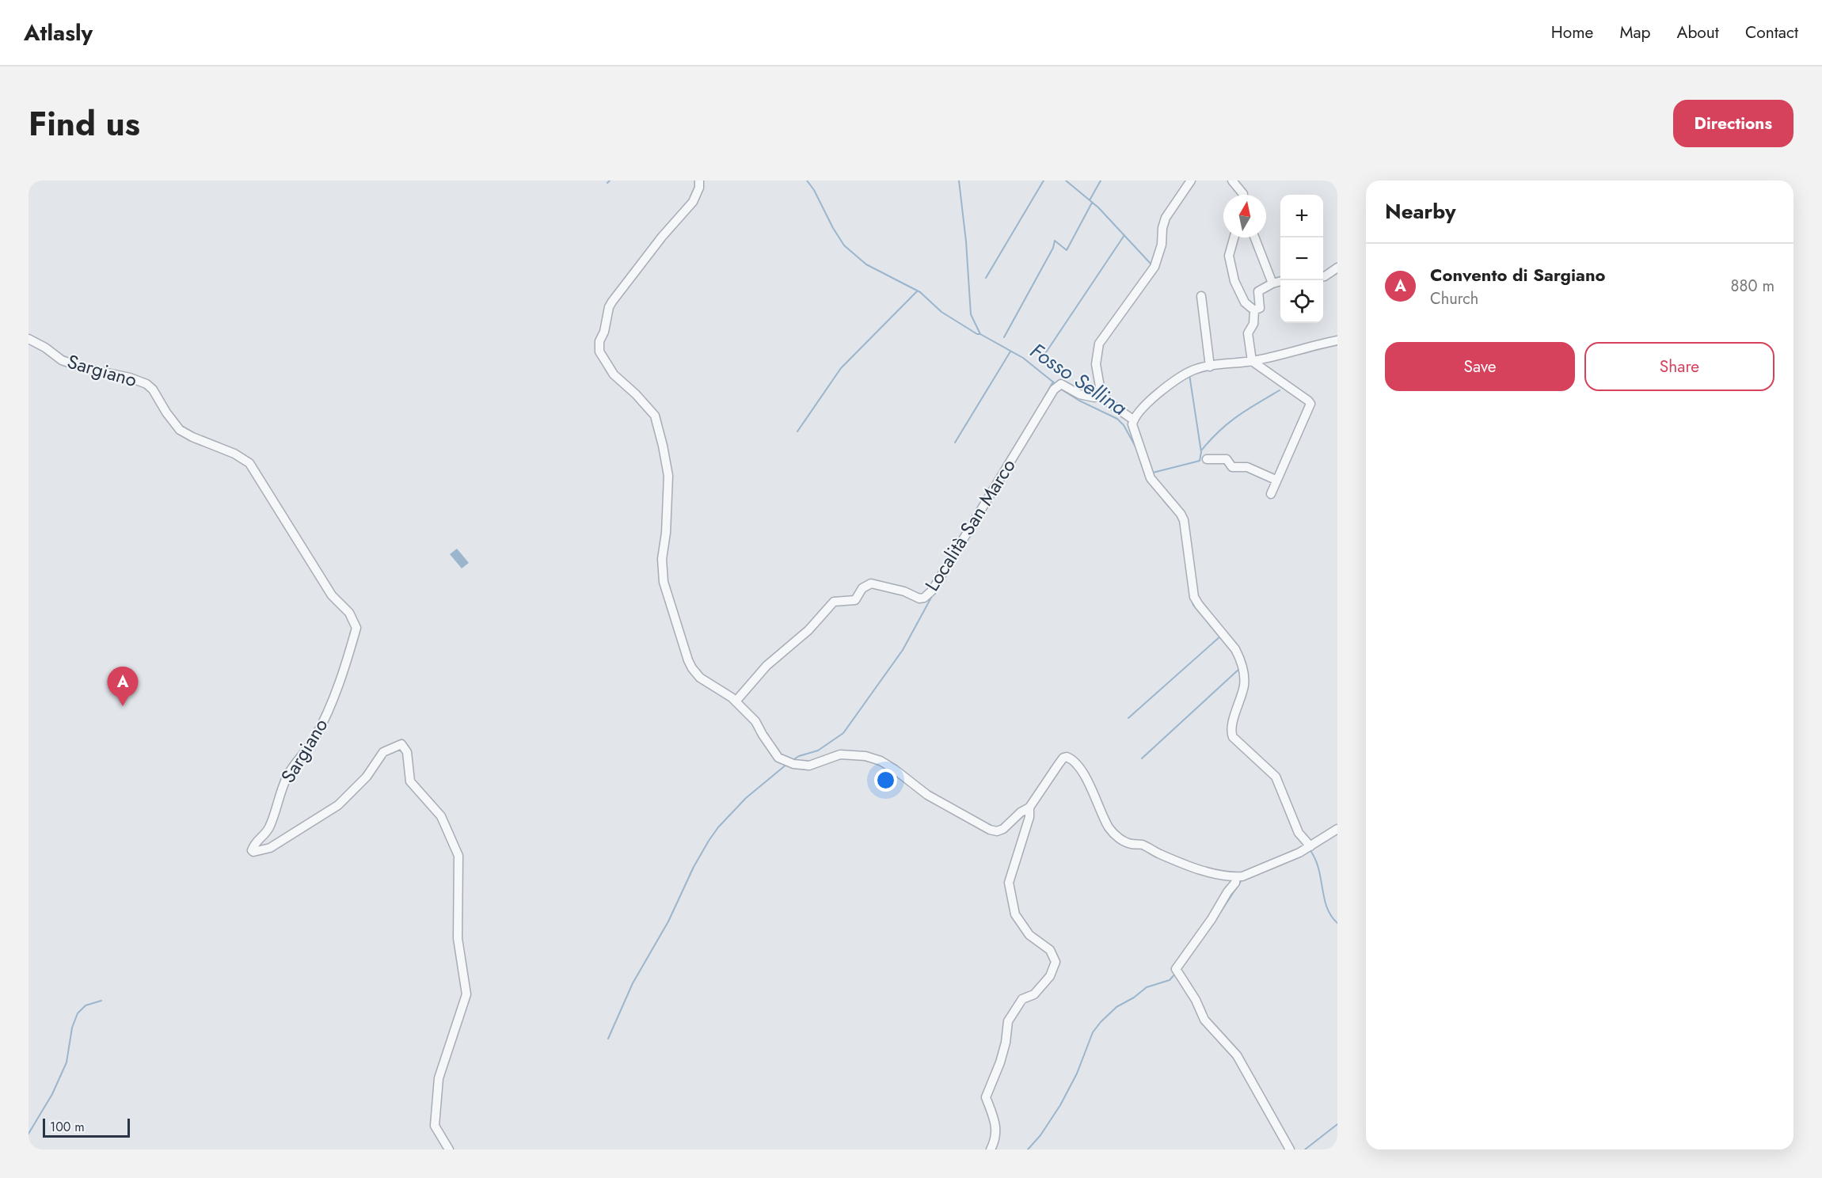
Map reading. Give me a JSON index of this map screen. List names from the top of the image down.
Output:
{
  "streets": {
    "street": ["Sargiano", "Località San Marco"]
  },
  "water": ["Fosso Sellina"],
  "scale_bar": "100 m",
  "north": "top",
  "page": {
    "header": "Atlasly",
    "nav": [
      "Home",
      "Map",
      "About",
      "Contact"
    ],
    "title": "Find us",
    "buttons": [
      "Directions",
      ["Save", "Share"]
    ],
    "heading": "Nearby",
    "map_buttons": ["+", "−"],
    "list": [
      {
        "mark": "A",
        "name": "Convento di Sargiano",
        "note": "Church",
        "value": "880 m"
      }
    ],
    "pins": "A",
    "scale": "100 m"
  }
}
